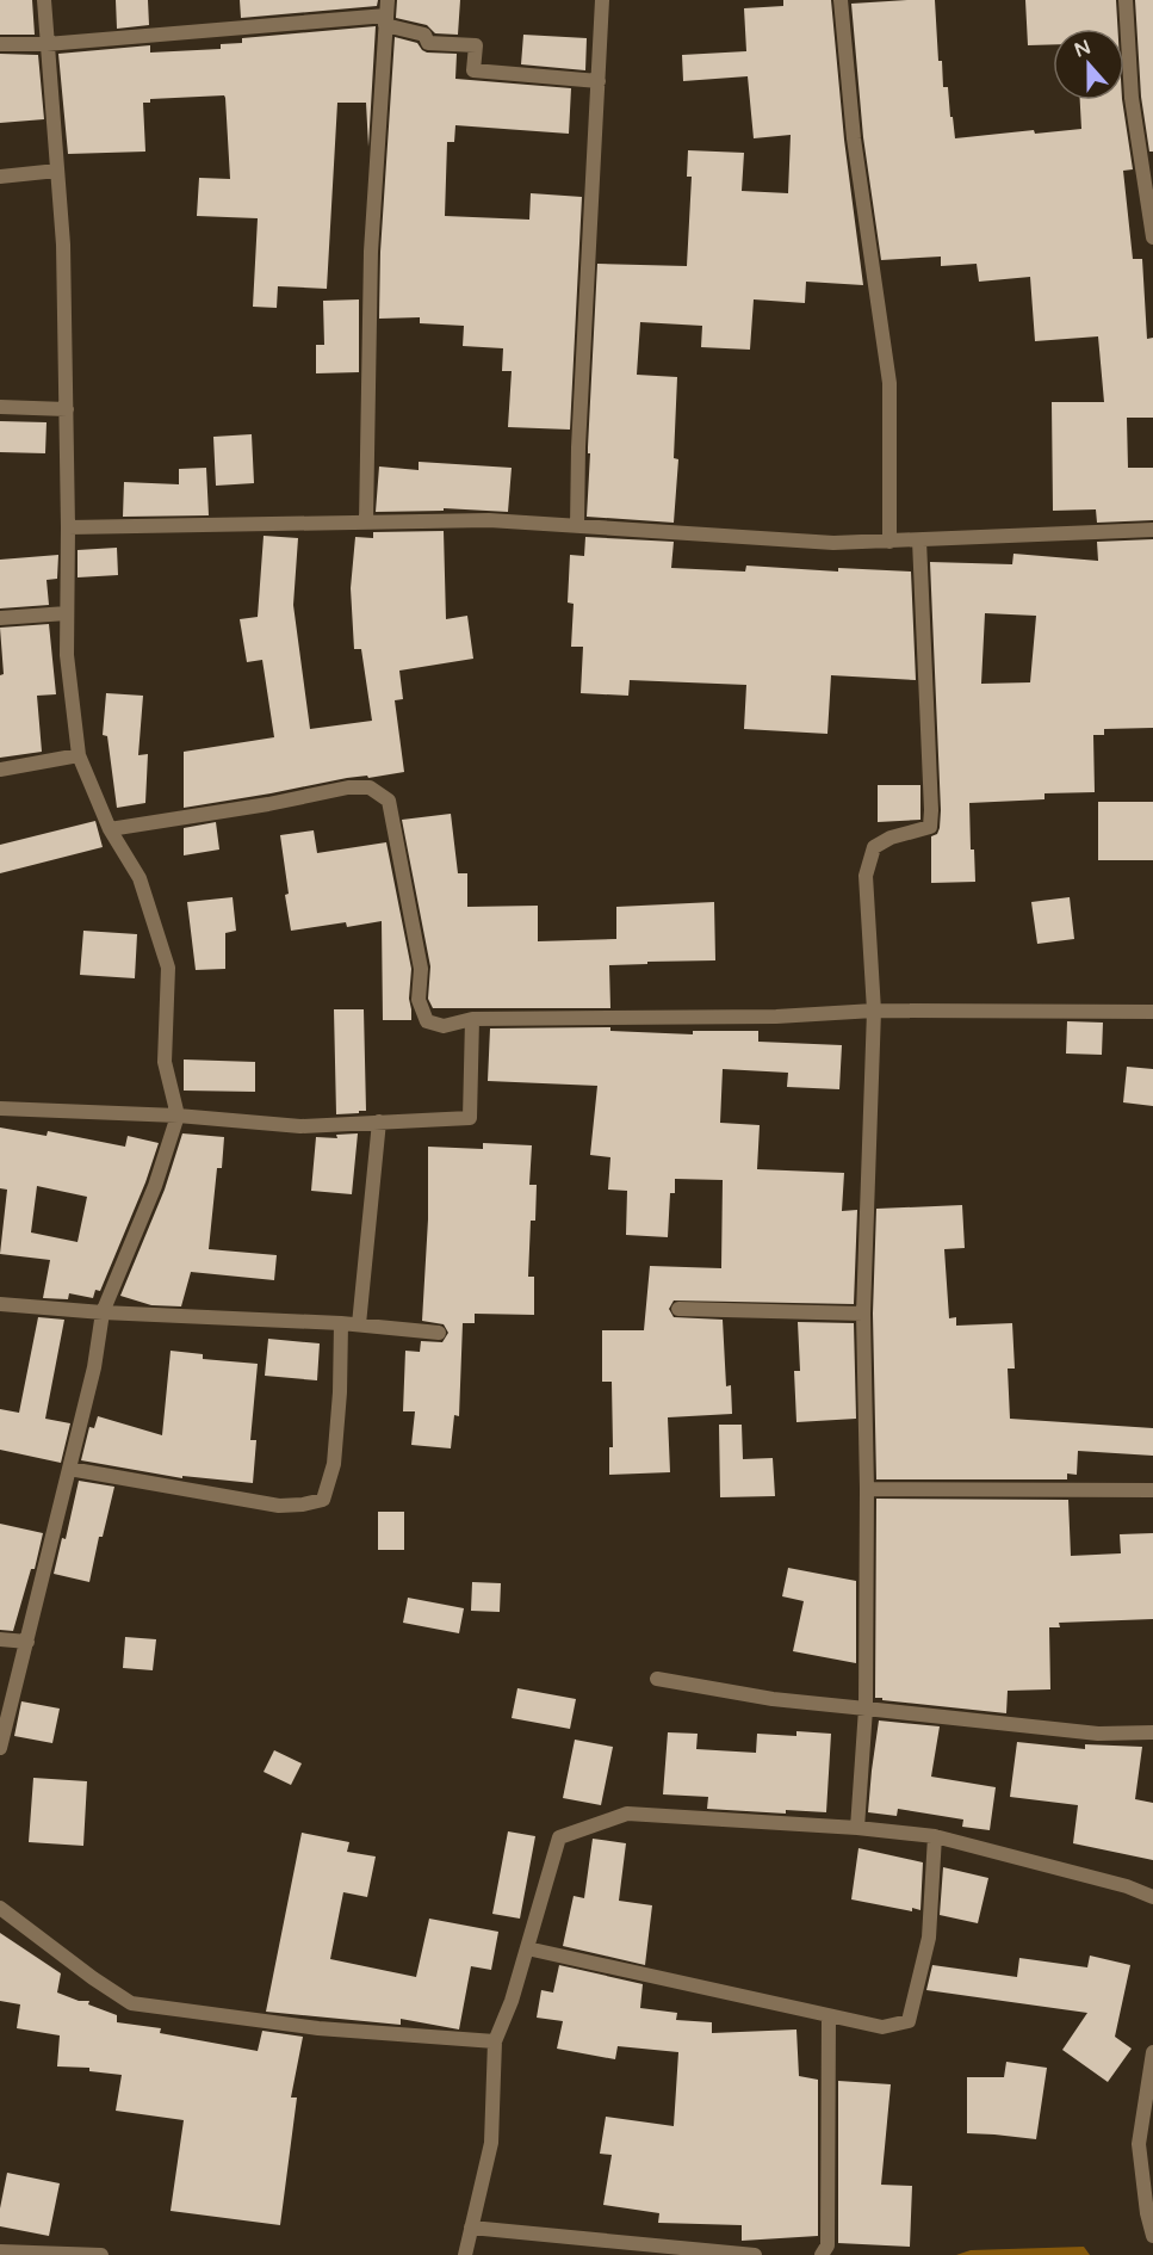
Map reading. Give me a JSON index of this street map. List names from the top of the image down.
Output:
{
  "north": "top"
}
